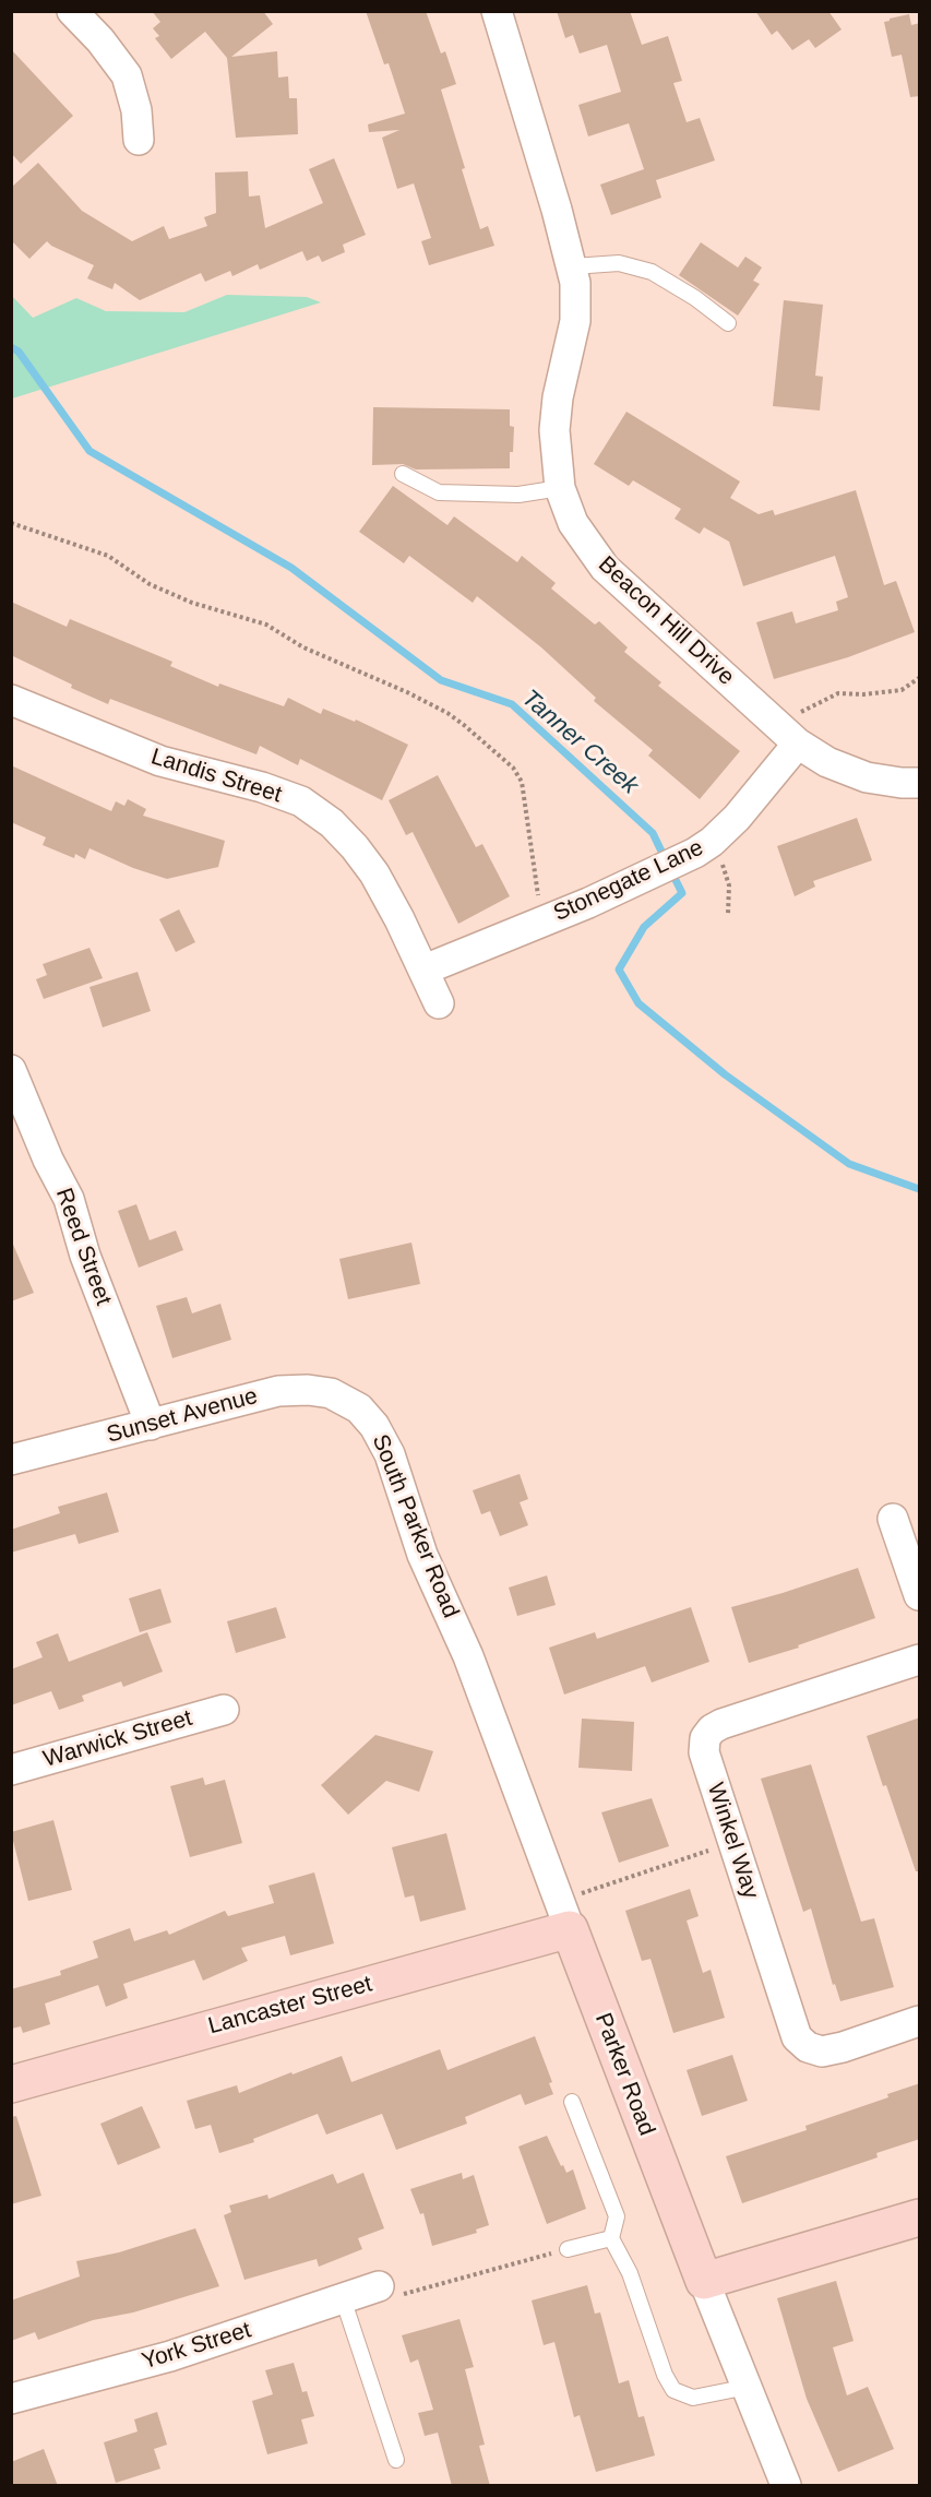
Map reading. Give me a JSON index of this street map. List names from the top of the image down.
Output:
{
  "streets": {
    "street": [
      "Beacon Hill Drive",
      "Landis Street",
      "Stonegate Lane",
      "Reed Street",
      "Sunset Avenue",
      "South Parker Road",
      "Warwick Street",
      "Winkel Way",
      "Lancaster Street",
      "Parker Road",
      "York Street"
    ]
  },
  "crossings": [
    ["Beacon Hill Drive", "Stonegate Lane"],
    ["Landis Street", "Stonegate Lane"],
    ["Reed Street", "Sunset Avenue"],
    ["Sunset Avenue", "South Parker Road"],
    ["South Parker Road", "Parker Road"],
    ["Lancaster Street", "Parker Road"]
  ],
  "water": ["Tanner Creek"]
}
